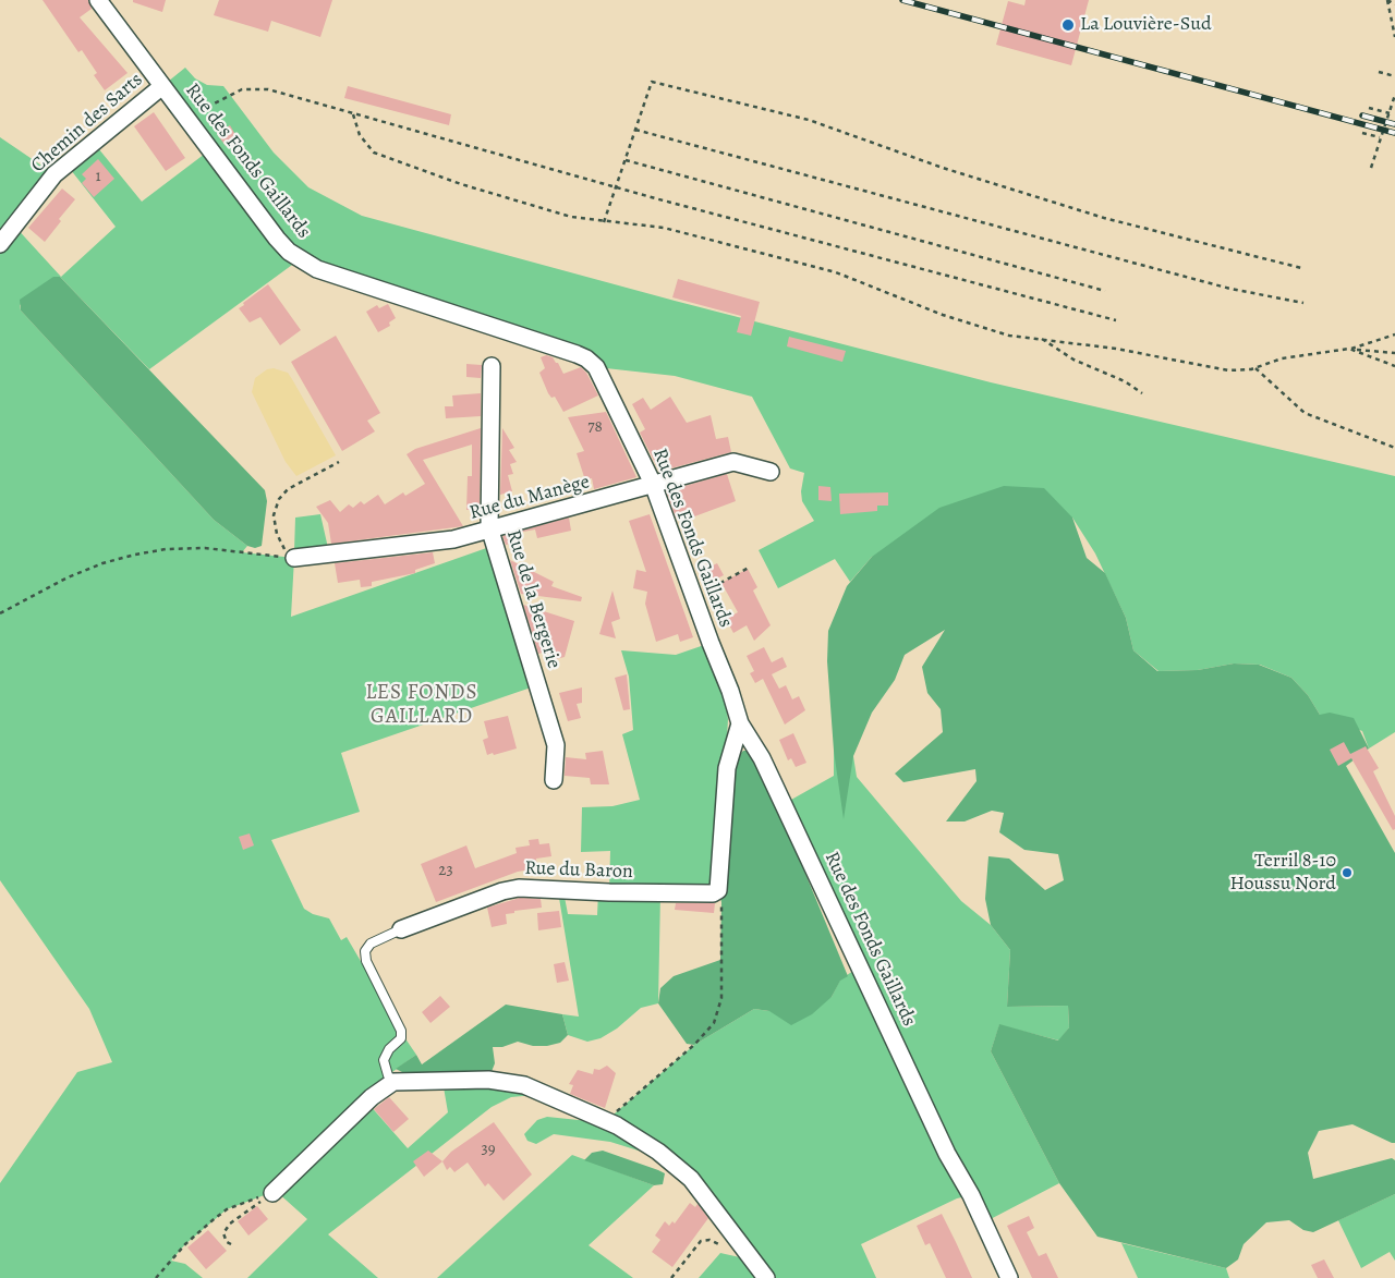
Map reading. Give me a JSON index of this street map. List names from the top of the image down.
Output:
{
  "streets": {
    "street": [
      "Chemin des Sarts",
      "Rue des Fonds Gaillards",
      "Rue du Manège",
      "Rue de la Bergerie",
      "Rue du Baron"
    ]
  },
  "crossings": [
    ["Chemin des Sarts", "Rue des Fonds Gaillards"],
    ["Rue des Fonds Gaillards", "Rue du Manège"],
    ["Rue du Manège", "Rue de la Bergerie"]
  ],
  "districts": ["LES FONDS GAILLARD"],
  "places": ["La Louvière-Sud", "Terril 8-10 Houssu Nord"],
  "house_numbers": [
    "1",
    "78",
    "23",
    "39"
  ]
}
